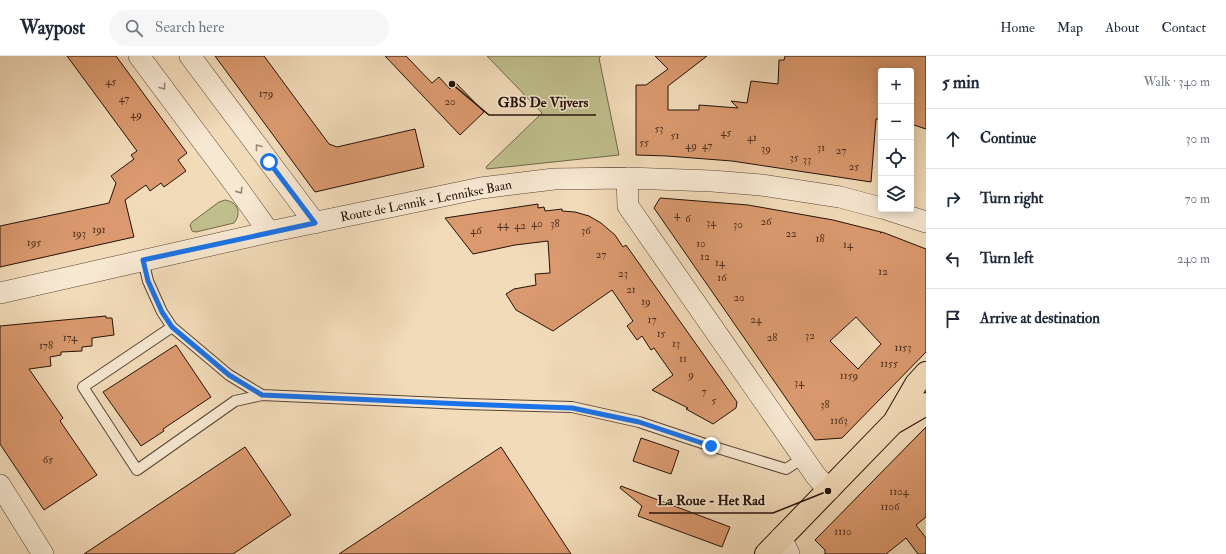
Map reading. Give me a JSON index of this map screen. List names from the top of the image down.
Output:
{
  "streets": {
    "street": ["Route de Lennik - Lennikse Baan"]
  },
  "places": ["GBS De Vijvers", "La Roue - Het Rad"],
  "house_numbers": [
    "45",
    "179",
    "47",
    "20",
    "49",
    "53",
    "45",
    "51",
    "41",
    "55",
    "49",
    "47",
    "31",
    "39",
    "27",
    "35",
    "33",
    "25",
    "4",
    "6",
    "26",
    "34",
    "40",
    "38",
    "44",
    "30",
    "42",
    "191",
    "46",
    "36",
    "193",
    "22",
    "18",
    "195",
    "10",
    "14",
    "27",
    "12",
    "14",
    "12",
    "23",
    "16",
    "21",
    "20",
    "19",
    "17",
    "24",
    "15",
    "32",
    "174",
    "28",
    "13",
    "178",
    "1153",
    "11",
    "1155",
    "9",
    "1159",
    "34",
    "7",
    "5",
    "38",
    "1163",
    "65",
    "1104",
    "1106",
    "1110"
  ],
  "page": {
    "header": "Waypost",
    "search": "Search here",
    "nav": [
      "Home",
      "Map",
      "About",
      "Contact"
    ],
    "heading": ["5 min", "Walk · 340 m"],
    "map_buttons": ["+", "−"],
    "list": [
      ["Continue", "30 m"],
      ["Turn right", "70 m"],
      ["Turn left", "240 m"],
      "Arrive at destination"
    ]
  }
}
